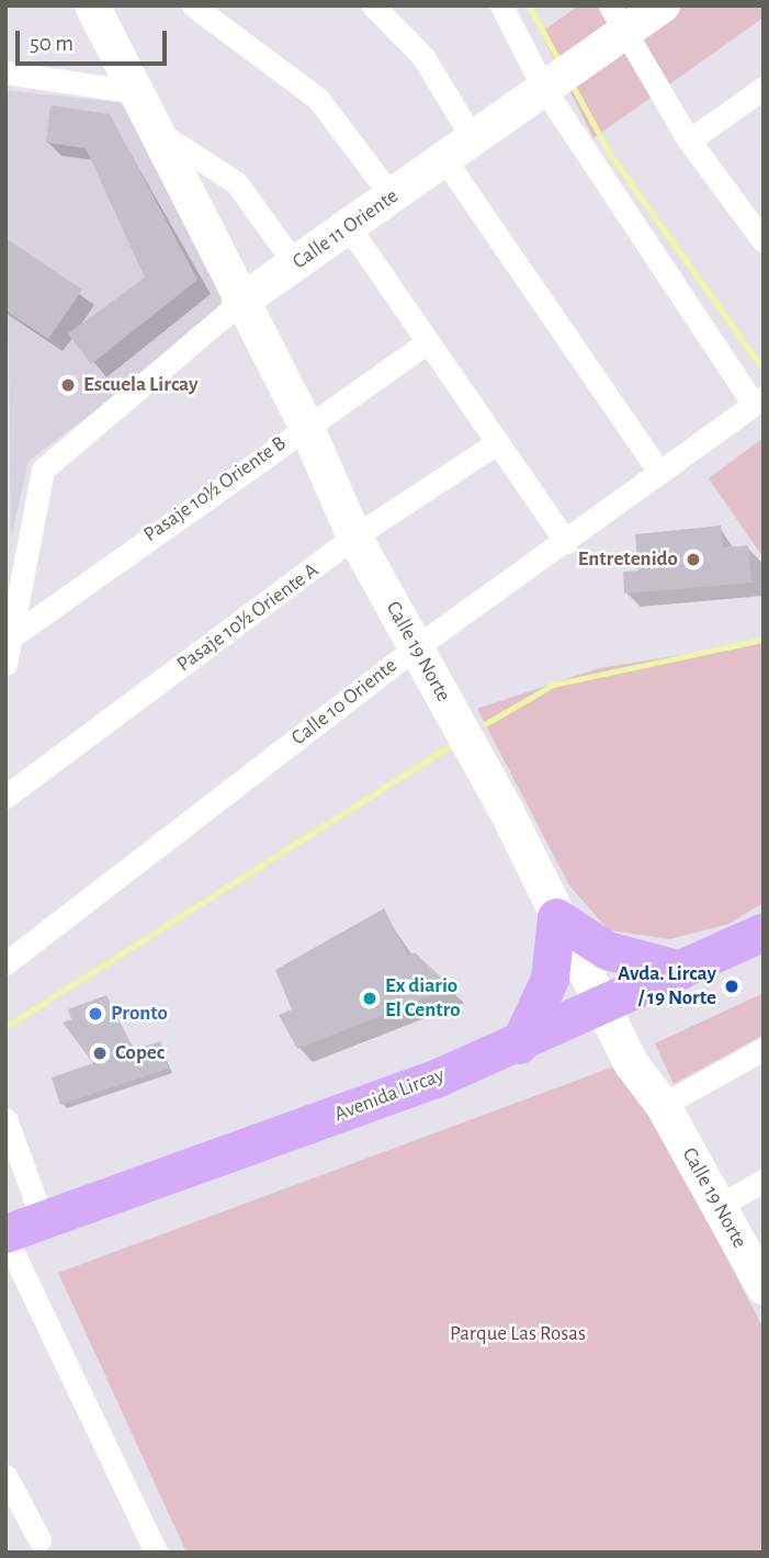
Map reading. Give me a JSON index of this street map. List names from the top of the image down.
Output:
{
  "streets": {
    "main road": ["Calle 11 Oriente", "Calle 19 Norte", "Avenida Lircay"],
    "street": ["Pasaje 10½ Oriente B", "Pasaje 10½ Oriente A", "Calle 10 Oriente"]
  },
  "crossings": [
    ["Calle 11 Oriente", "Pasaje 10½ Oriente B"],
    ["Calle 11 Oriente", "Calle 19 Norte"],
    ["Pasaje 10½ Oriente B", "Calle 19 Norte"],
    ["Pasaje 10½ Oriente A", "Calle 19 Norte"],
    ["Calle 19 Norte", "Calle 10 Oriente"],
    ["Calle 19 Norte", "Avenida Lircay"]
  ],
  "parks": ["Parque Las Rosas"],
  "places": [
    "Escuela Lircay",
    "Entretenido",
    "Avda. Lircay / 19 Norte",
    "Ex diario El Centro",
    "Pronto",
    "Copec"
  ],
  "scale_bar": "50 m"
}
